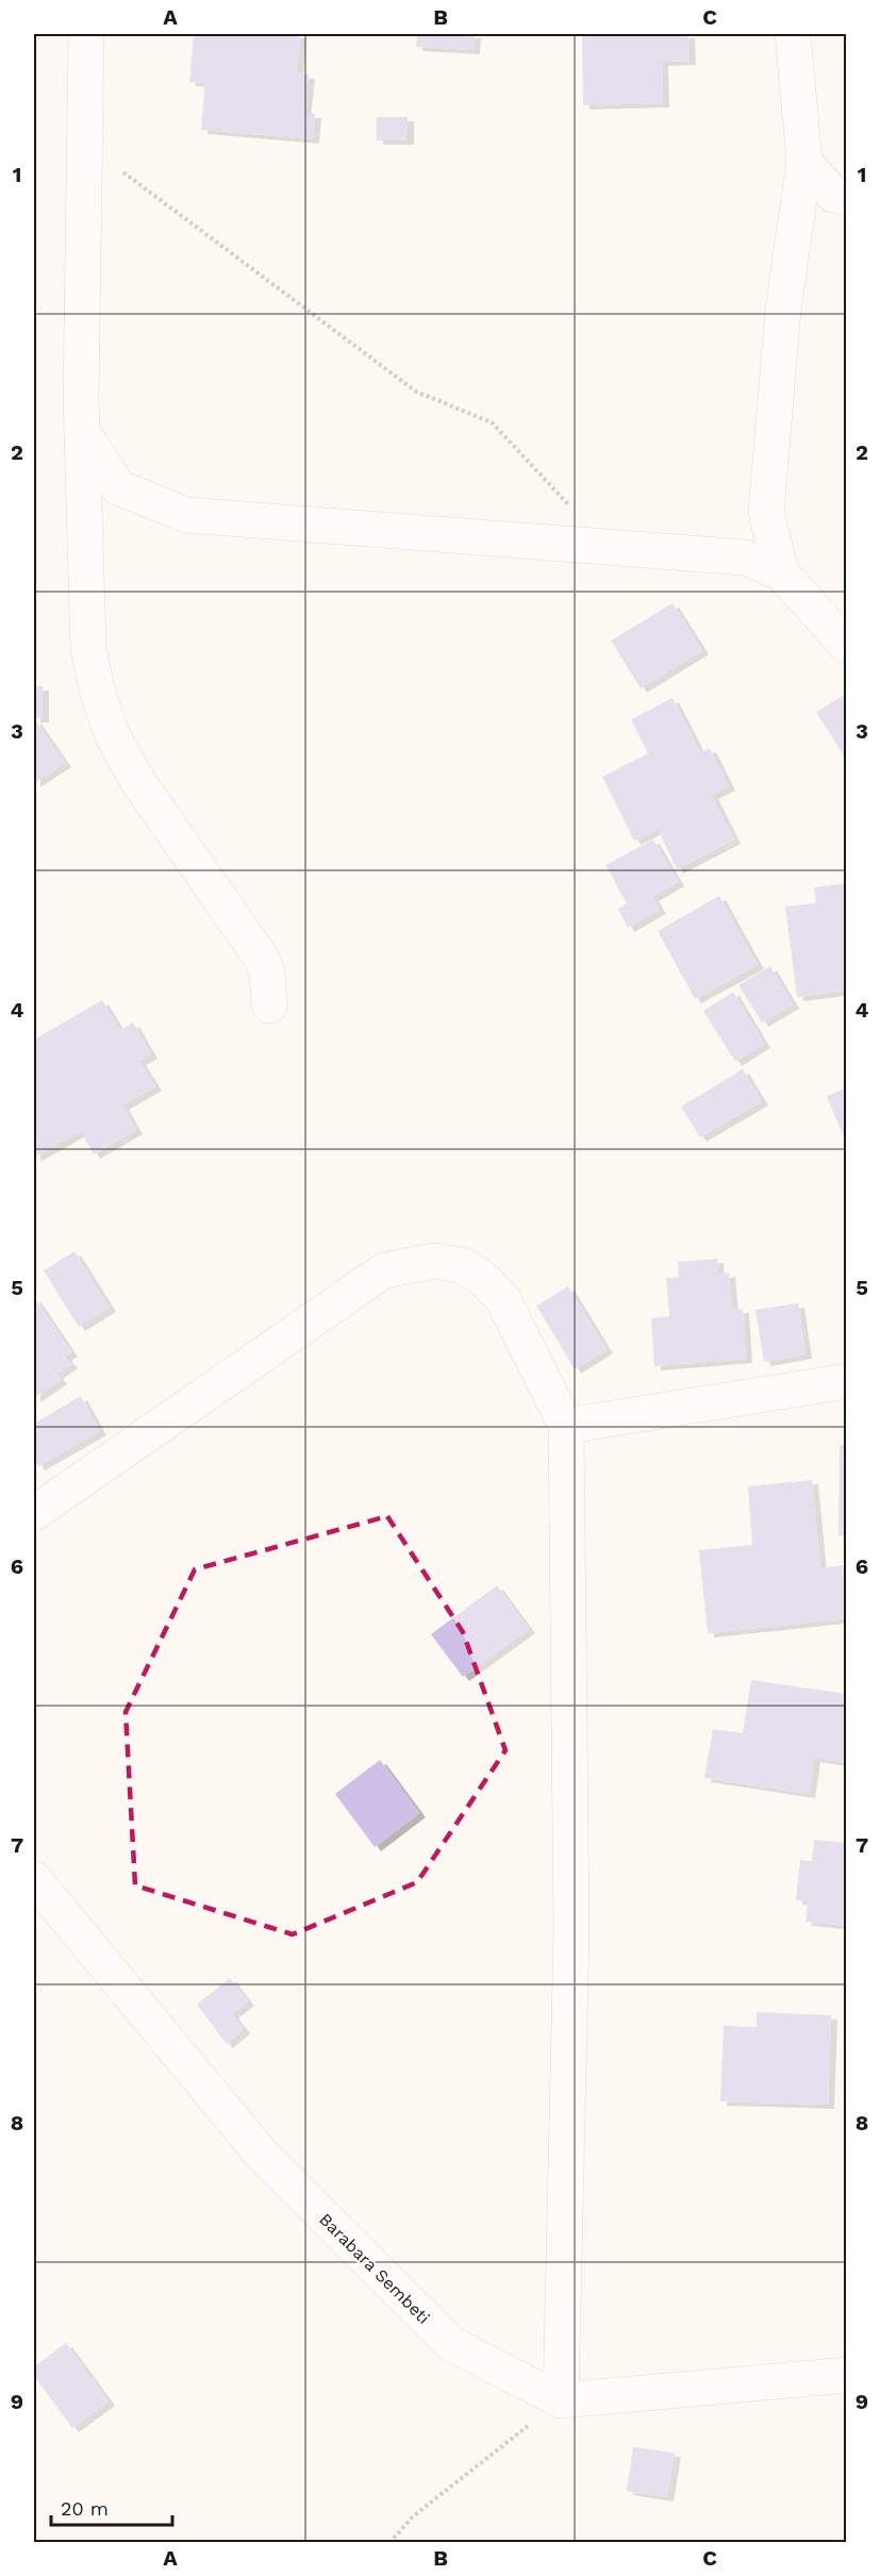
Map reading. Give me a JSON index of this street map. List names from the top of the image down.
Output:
{
  "streets": {
    "street": ["Barabara Sembeti"]
  },
  "scale_bar": "20 m",
  "grid": {
    "columns": ["A", "B", "C"],
    "rows": [
      "1",
      "2",
      "3",
      "4",
      "5",
      "6",
      "7",
      "8",
      "9"
    ]
  }
}
